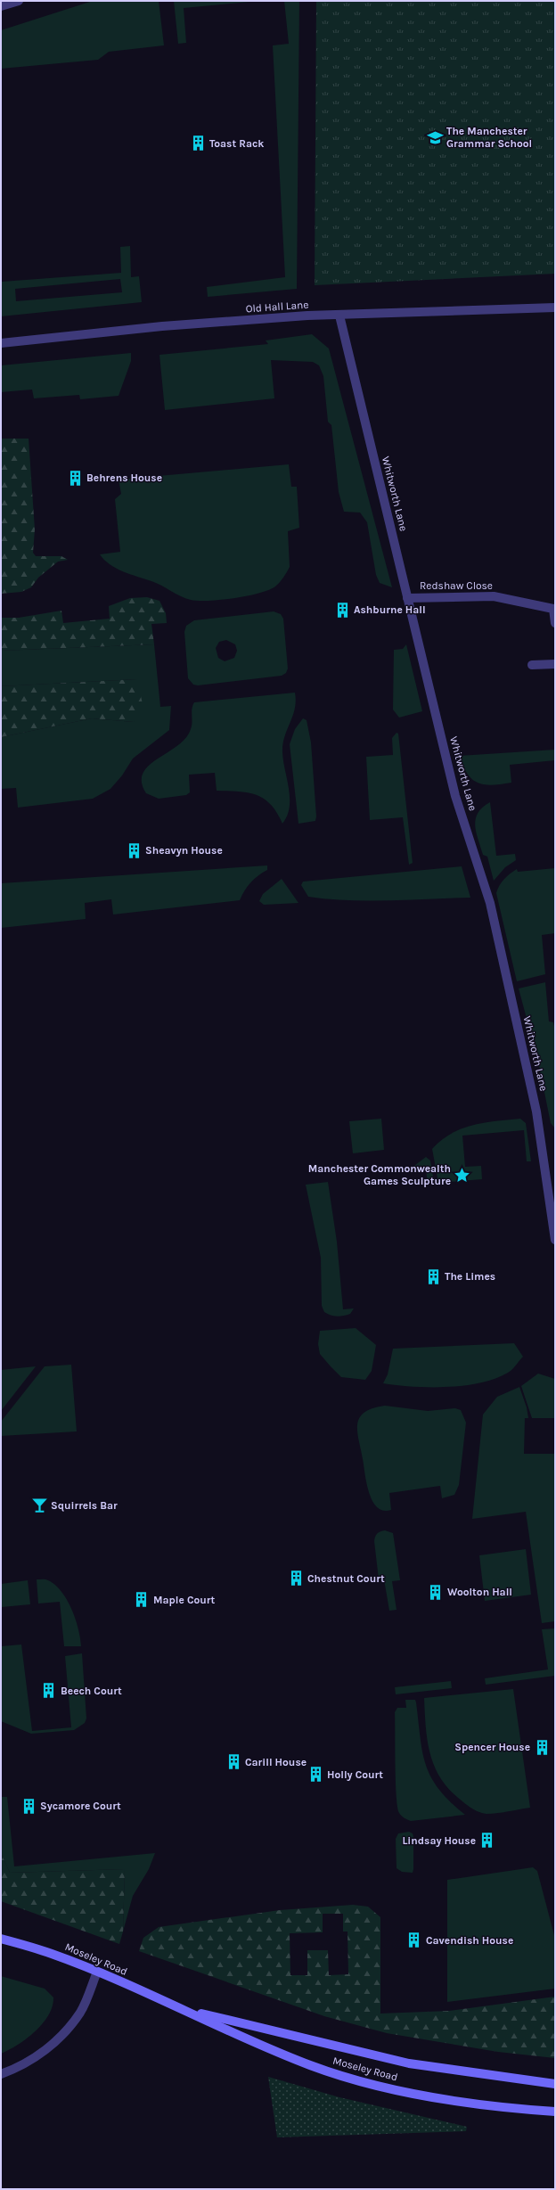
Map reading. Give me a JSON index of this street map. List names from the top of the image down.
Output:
{
  "streets": {
    "main road": ["Moseley Road"],
    "street": ["Old Hall Lane", "Whitworth Lane", "Redshaw Close"]
  },
  "crossings": [
    ["Old Hall Lane", "Whitworth Lane"],
    ["Whitworth Lane", "Redshaw Close"]
  ],
  "places": {
    "school or university": ["The Manchester Grammar School"],
    "building": [
      "Toast Rack",
      "Behrens House",
      "Ashburne Hall",
      "Sheavyn House",
      "The Limes",
      "Chestnut Court",
      "Woolton Hall",
      "Maple Court",
      "Beech Court",
      "Spencer House",
      "Carill House",
      "Holly Court",
      "Sycamore Court",
      "Lindsay House",
      "Cavendish House"
    ],
    "place": ["Manchester Commonwealth Games Sculpture"],
    "bar": ["Squirrels Bar"]
  }
}
